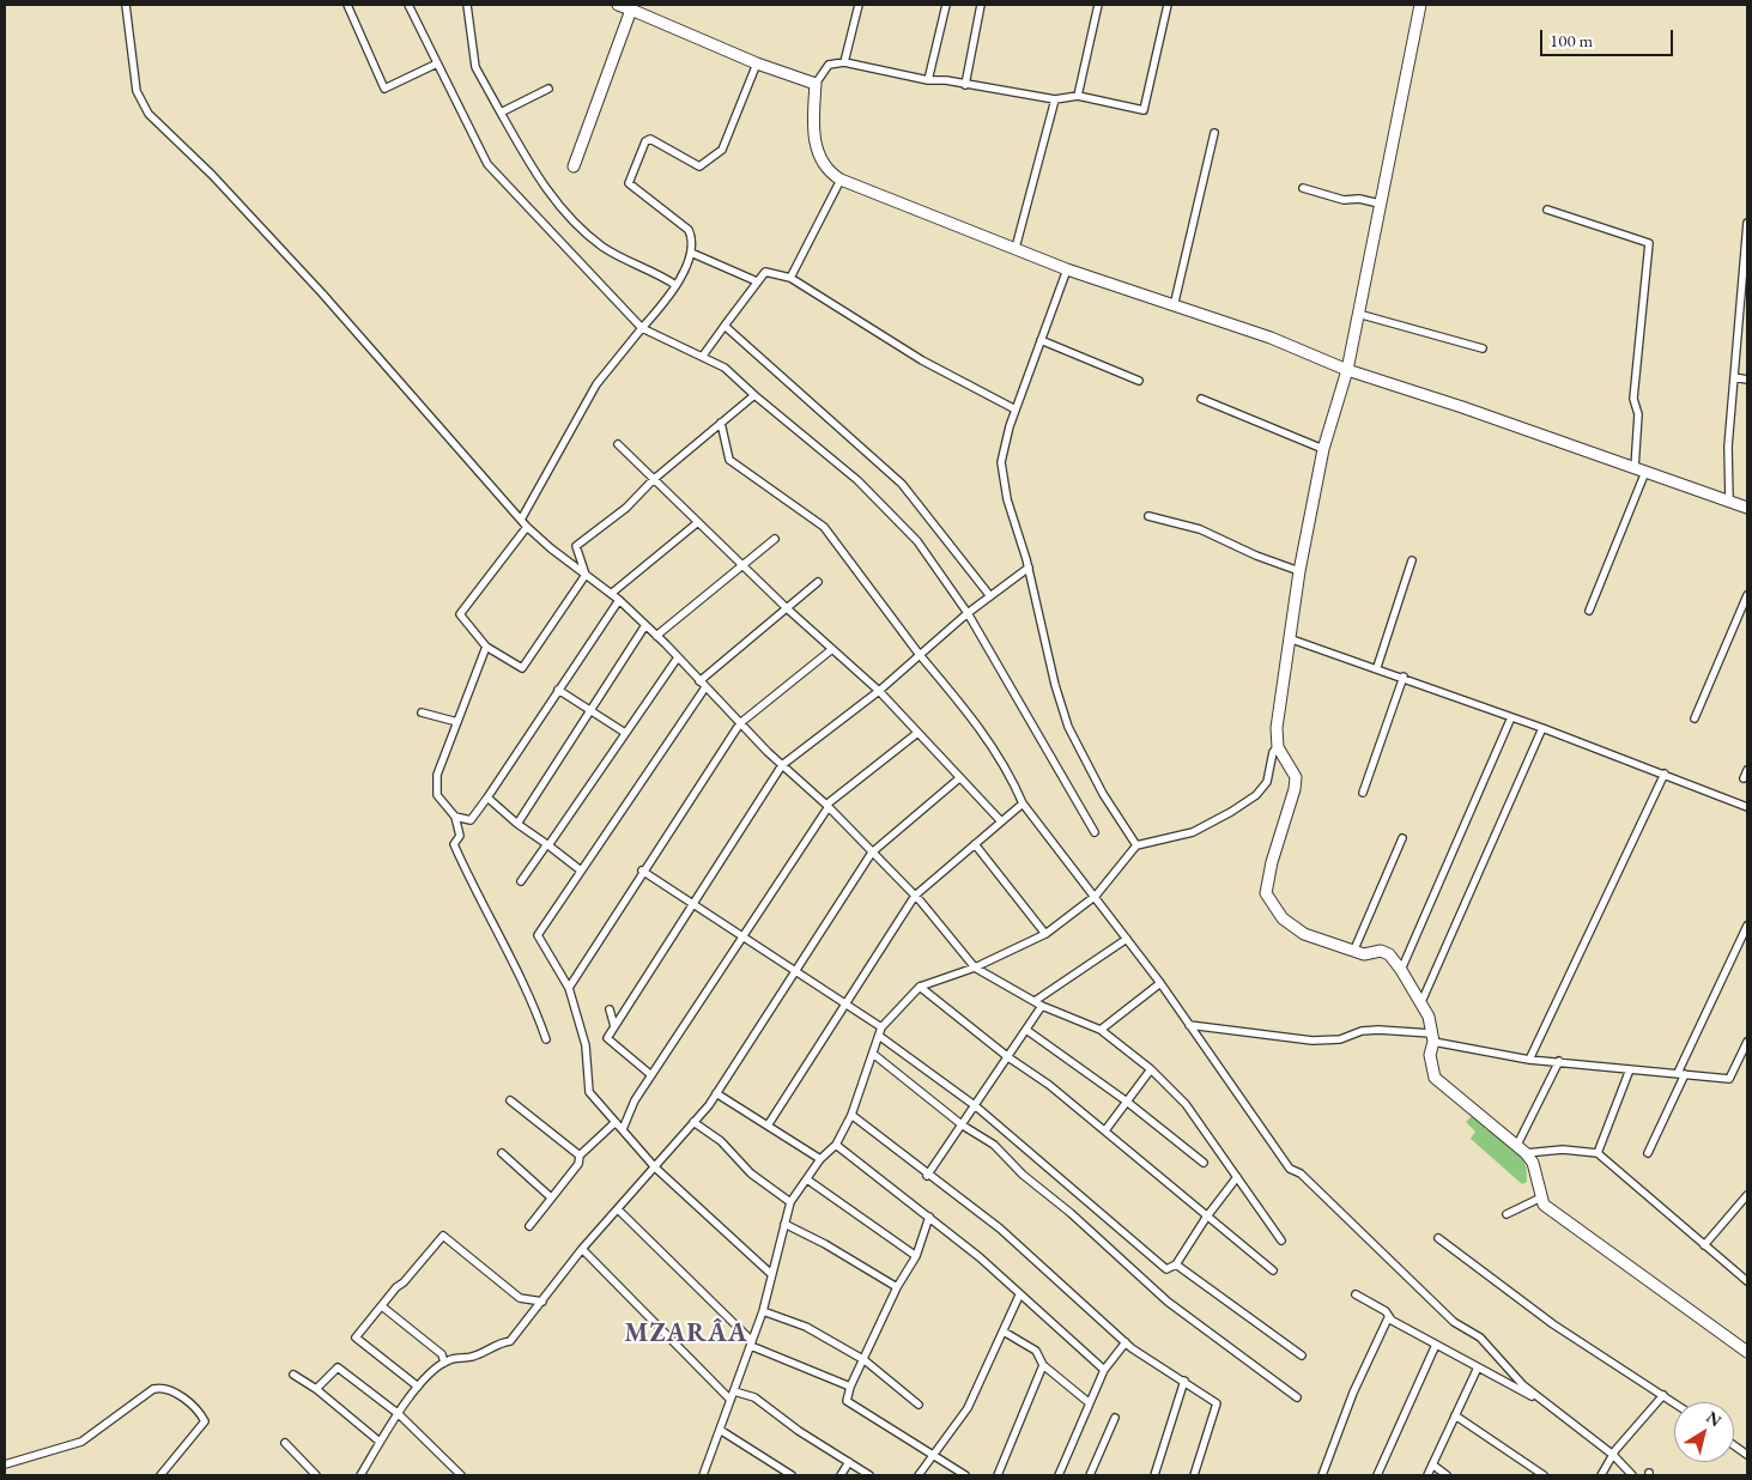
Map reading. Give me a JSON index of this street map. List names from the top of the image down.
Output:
{
  "districts": ["MZARÂA"],
  "scale_bar": "100 m",
  "north": "top right"
}
